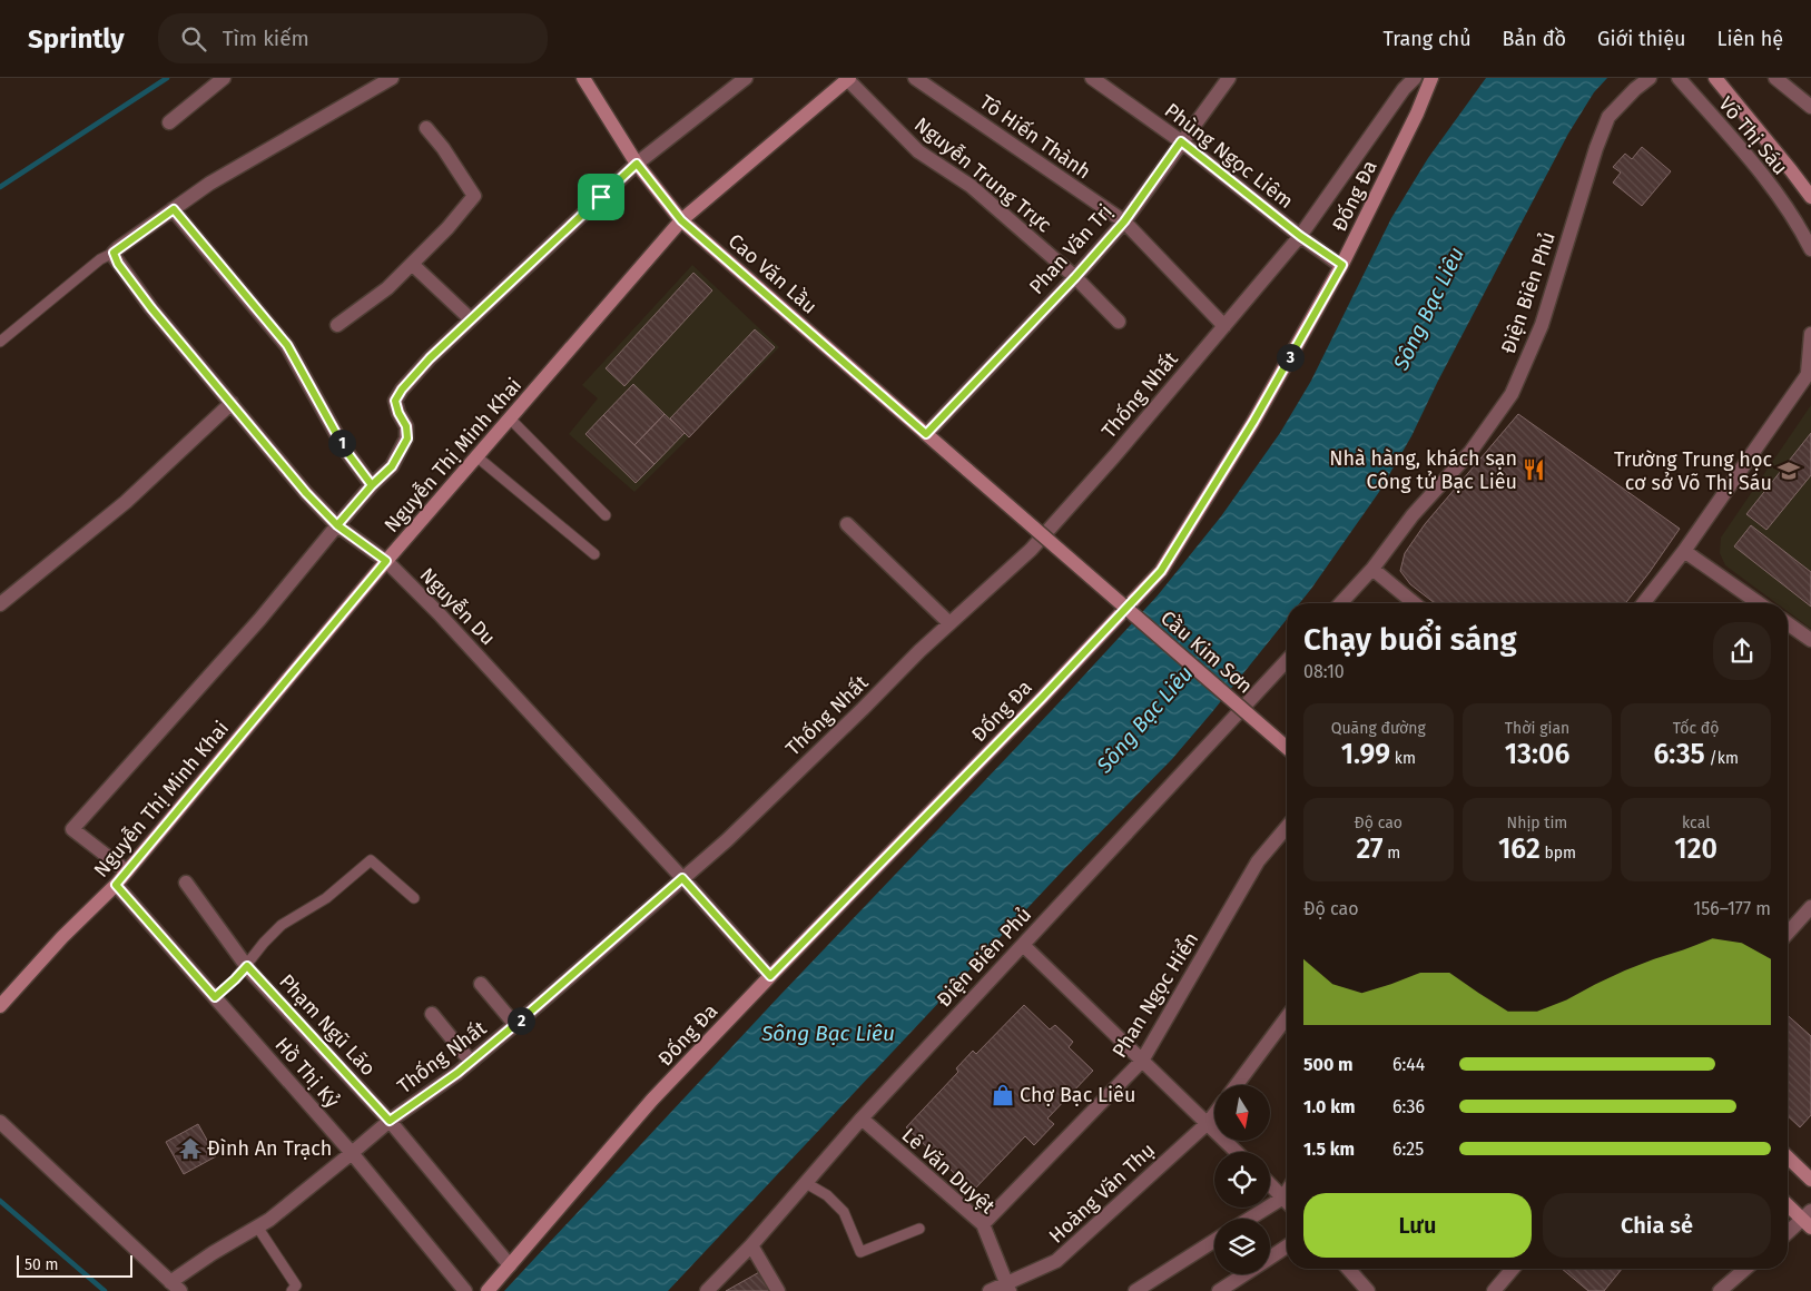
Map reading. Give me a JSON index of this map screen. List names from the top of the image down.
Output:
{
  "streets": {
    "main road": [
      "Võ Thị Sáu",
      "Đống Đa",
      "Cao Văn Lầu",
      "Nguyễn Thị Minh Khai",
      "Cầu Kim Sơn"
    ],
    "street": [
      "Tô Hiến Thành",
      "Phùng Ngọc Liêm",
      "Nguyễn Trung Trực",
      "Phan Văn Trị",
      "Điện Biên Phủ",
      "Thống Nhất",
      "Nguyễn Du",
      "Phan Ngọc Hiển",
      "Phạm Ngũ Lão",
      "Hồ Thị Kỷ",
      "Lê Văn Duyệt",
      "Hoàng Văn Thụ"
    ]
  },
  "crossings": [
    ["Tô Hiến Thành", "Phan Văn Trị"],
    ["Tô Hiến Thành", "Thống Nhất"],
    ["Phùng Ngọc Liêm", "Đống Đa"],
    ["Phùng Ngọc Liêm", "Phan Văn Trị"],
    ["Phùng Ngọc Liêm", "Thống Nhất"],
    ["Nguyễn Trung Trực", "Phan Văn Trị"],
    ["Nguyễn Trung Trực", "Nguyễn Thị Minh Khai"],
    ["Đống Đa", "Nguyễn Du"],
    ["Đống Đa", "Phạm Ngũ Lão"],
    ["Phan Văn Trị", "Cao Văn Lầu"],
    ["Cao Văn Lầu", "Nguyễn Thị Minh Khai"],
    ["Cao Văn Lầu", "Cầu Kim Sơn"],
    ["Điện Biên Phủ", "Lê Văn Duyệt"],
    ["Thống Nhất", "Nguyễn Du"],
    ["Thống Nhất", "Phạm Ngũ Lão"],
    ["Thống Nhất", "Hồ Thị Kỷ"],
    ["Nguyễn Thị Minh Khai", "Nguyễn Du"],
    ["Nguyễn Thị Minh Khai", "Hồ Thị Kỷ"],
    ["Phan Ngọc Hiển", "Lê Văn Duyệt"],
    ["Lê Văn Duyệt", "Hoàng Văn Thụ"]
  ],
  "water": ["Sông Bạc Liêu"],
  "places": {
    "restaurant": ["Nhà hàng, khách sạn Công tử Bạc Liêu"],
    "school or university": ["Trường Trung học cơ sở Võ Thị Sáu"],
    "shop": ["Chợ Bạc Liêu"],
    "temple": ["Đình An Trạch"]
  },
  "scale_bar": "50 m",
  "north": "bottom",
  "page": {
    "header": "Sprintly",
    "search": "Tìm kiếm",
    "nav": [
      "Trang chủ",
      "Bản đồ",
      "Giới thiệu",
      "Liên hệ"
    ],
    "pins": ["3", "1", "2"],
    "heading": ["Chạy buổi sáng", "08:10"],
    "stats": [
      ["Quãng đường", "1.99 km"],
      ["Thời gian", "13:06"],
      ["Tốc độ", "6:35 /km"],
      ["Độ cao", "27 m"],
      ["Nhịp tim", "162 bpm"],
      ["kcal", "120"]
    ],
    "chart": ["Độ cao", "156–177 m"],
    "list": [
      {
        "name": "500 m",
        "note": "6:44"
      },
      {
        "name": "1.0 km",
        "note": "6:36"
      },
      {
        "name": "1.5 km",
        "note": "6:25"
      }
    ],
    "buttons": ["Lưu", "Chia sẻ"],
    "scale": "50 m"
  }
}
